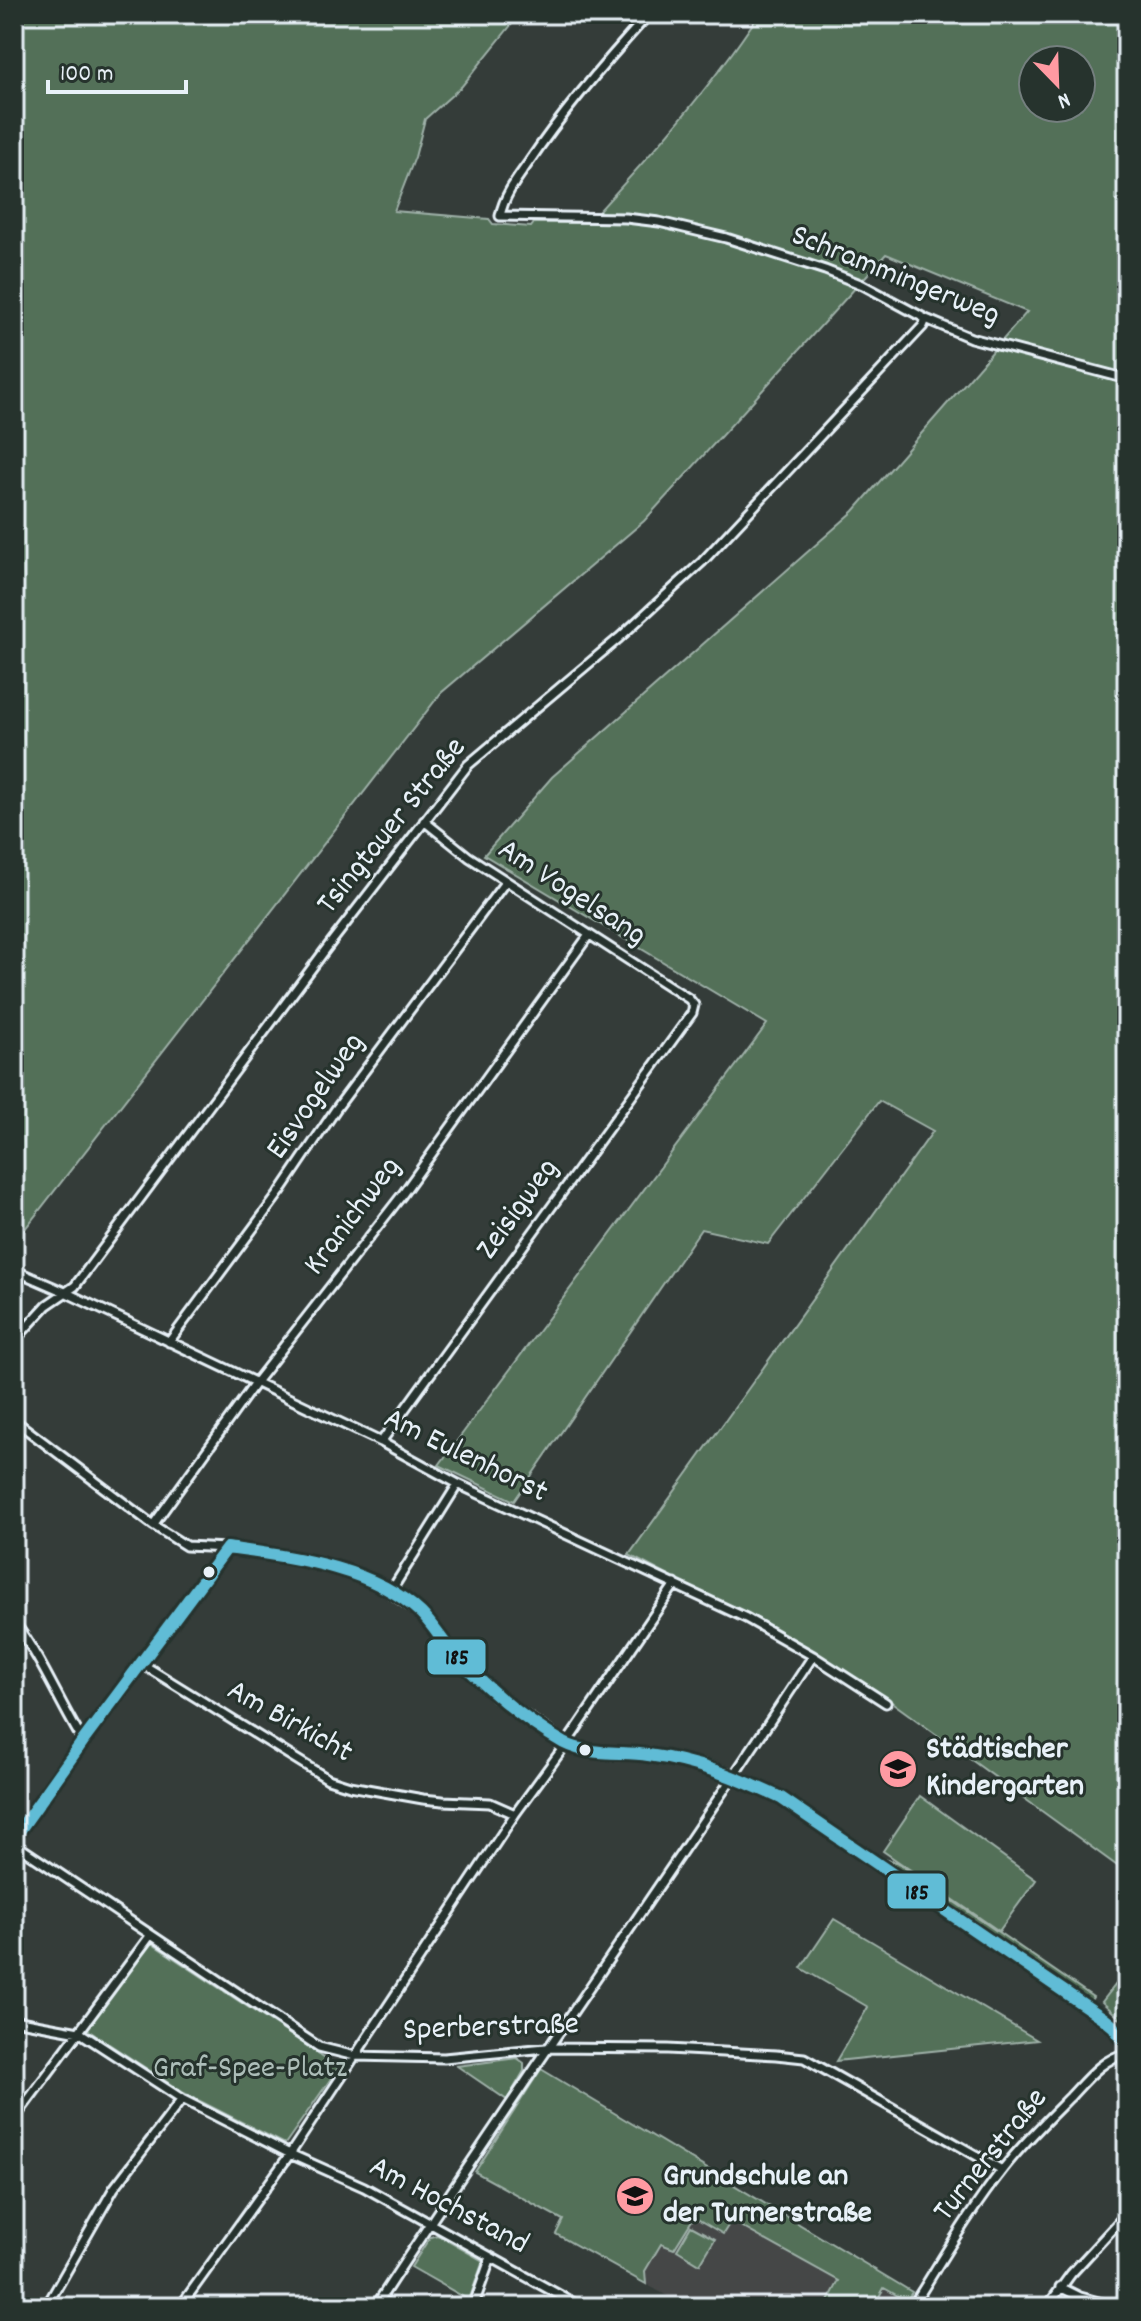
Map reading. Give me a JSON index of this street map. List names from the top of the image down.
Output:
{
  "streets": {
    "street": [
      "Schrammingerweg",
      "Tsingtauer Straße",
      "Am Vogelsang",
      "Eisvogelweg",
      "Zeisigweg",
      "Kranichweg",
      "Am Eulenhorst",
      "Am Birkicht",
      "Sperberstraße",
      "Turnerstraße",
      "Am Hochstand"
    ]
  },
  "crossings": [
    ["Schrammingerweg", "Tsingtauer Straße"],
    ["Tsingtauer Straße", "Am Vogelsang"],
    ["Tsingtauer Straße", "Am Eulenhorst"],
    ["Am Vogelsang", "Eisvogelweg"],
    ["Am Vogelsang", "Zeisigweg"],
    ["Am Vogelsang", "Kranichweg"],
    ["Eisvogelweg", "Am Eulenhorst"],
    ["Zeisigweg", "Am Eulenhorst"],
    ["Kranichweg", "Am Eulenhorst"],
    ["Sperberstraße", "Turnerstraße"]
  ],
  "parks": ["Graf-Spee-Platz"],
  "places": {
    "school or university": ["Städtischer Kindergarten", "Grundschule an der Turnerstraße"]
  },
  "lines": ["transit line 185"],
  "scale_bar": "100 m",
  "north": "bottom right"
}
